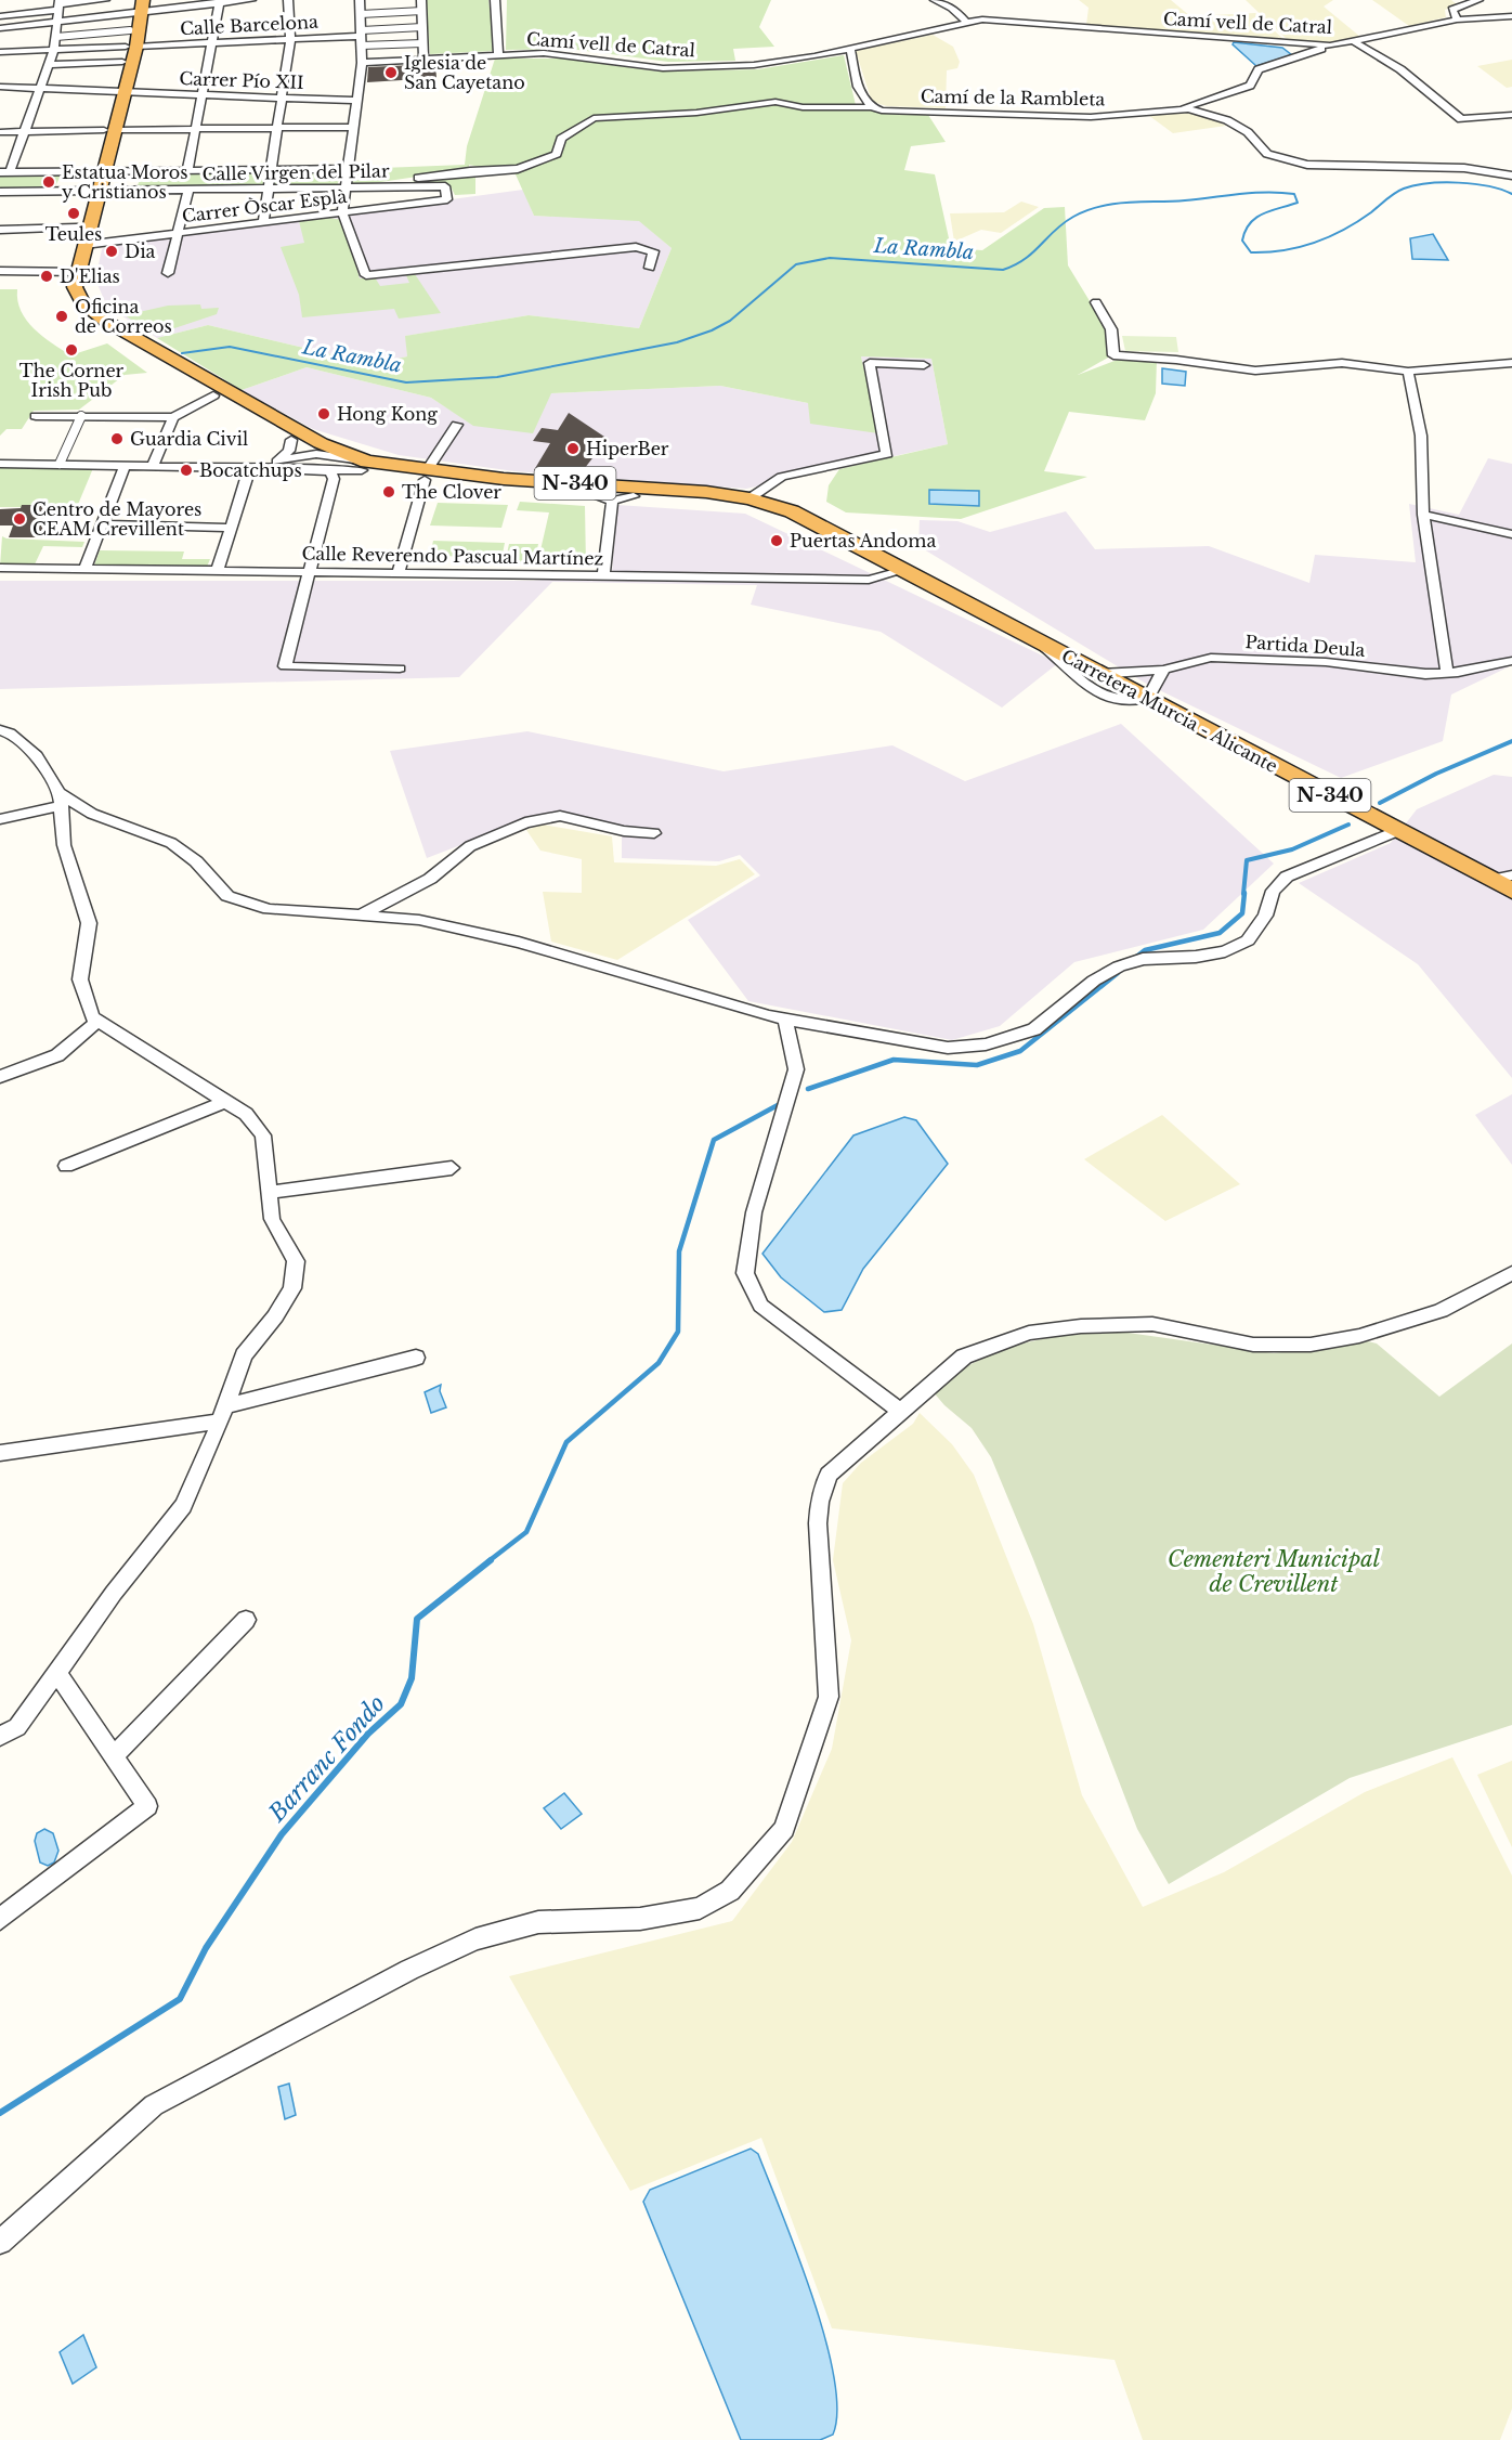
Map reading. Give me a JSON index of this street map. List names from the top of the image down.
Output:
{
  "streets": {
    "highway": ["N-340", "Carretera Murcia - Alicante"],
    "street": [
      "Camí vell de Catral",
      "Calle Barcelona",
      "Carrer Pío XII",
      "Camí de la Rambleta",
      "Calle Virgen del Pilar",
      "Carrer Òscar Esplà",
      "Calle Reverendo Pascual Martínez",
      "Partida Deula"
    ]
  },
  "crossings": [
    ["Calle Barcelona", "N-340"],
    ["Carrer Pío XII", "N-340"],
    ["Camí de la Rambleta", "Calle Virgen del Pilar"],
    ["Calle Virgen del Pilar", "Carrer Òscar Esplà"],
    ["Calle Virgen del Pilar", "N-340"],
    ["Carrer Òscar Esplà", "N-340"],
    ["N-340", "Carretera Murcia - Alicante"],
    ["Calle Reverendo Pascual Martínez", "Carretera Murcia - Alicante"],
    ["Partida Deula", "Carretera Murcia - Alicante"]
  ],
  "water": ["La Rambla", "Barranc Fondo"],
  "parks": ["Cementeri Municipal de Crevillent"],
  "places": [
    "Iglesia de San Cayetano",
    "Estatua Moros y Cristianos",
    "Teules",
    "Dia",
    "D'Elias",
    "Oficina de Correos",
    "The Corner Irish Pub",
    "Hong Kong",
    "Guardia Civil",
    "HiperBer",
    "Bocatchups",
    "The Clover",
    "Centro de Mayores CEAM Crevillent",
    "Puertas Andoma"
  ]
}
